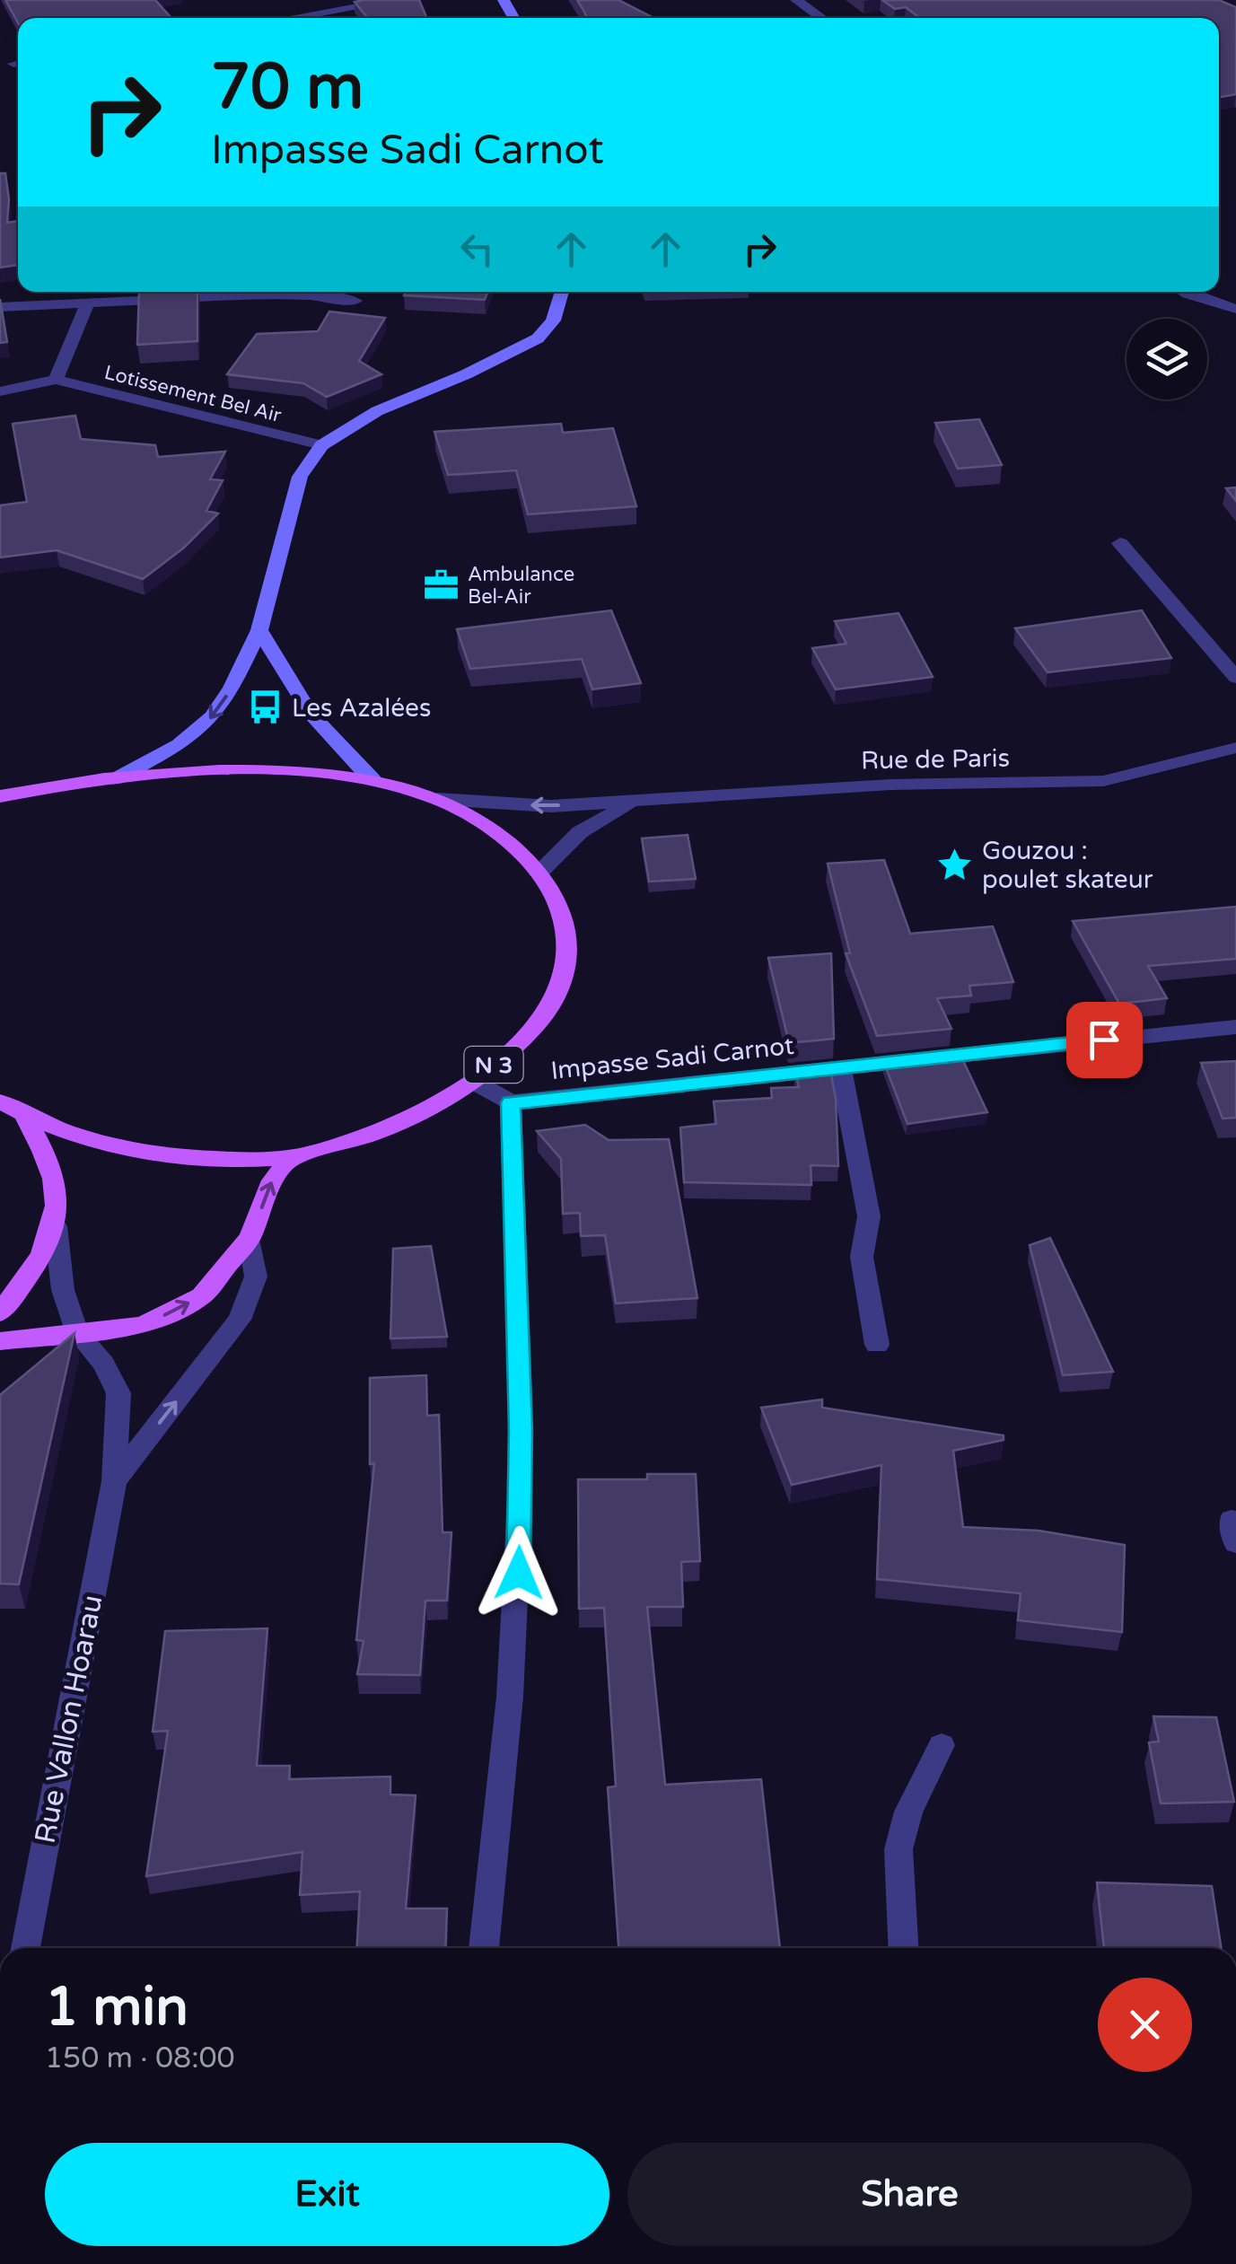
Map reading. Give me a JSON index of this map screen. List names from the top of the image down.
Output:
{
  "streets": {
    "main road": ["N 3"],
    "street": [
      "Lotissement Bel Air",
      "Rue de Paris",
      "Impasse Sadi Carnot",
      "Rue Vallon Hoarau"
    ]
  },
  "crossings": [
    ["Rue de Paris", "N 3"]
  ],
  "places": {
    "office": ["Ambulance Bel-Air"],
    "bus stop": ["Les Azalées"],
    "place": ["Gouzou : poulet skateur"]
  },
  "page": {
    "turn": ["70 m", "Impasse Sadi Carnot"],
    "heading": ["1 min", "150 m · 08:00"],
    "buttons": ["Exit", "Share"]
  }
}
